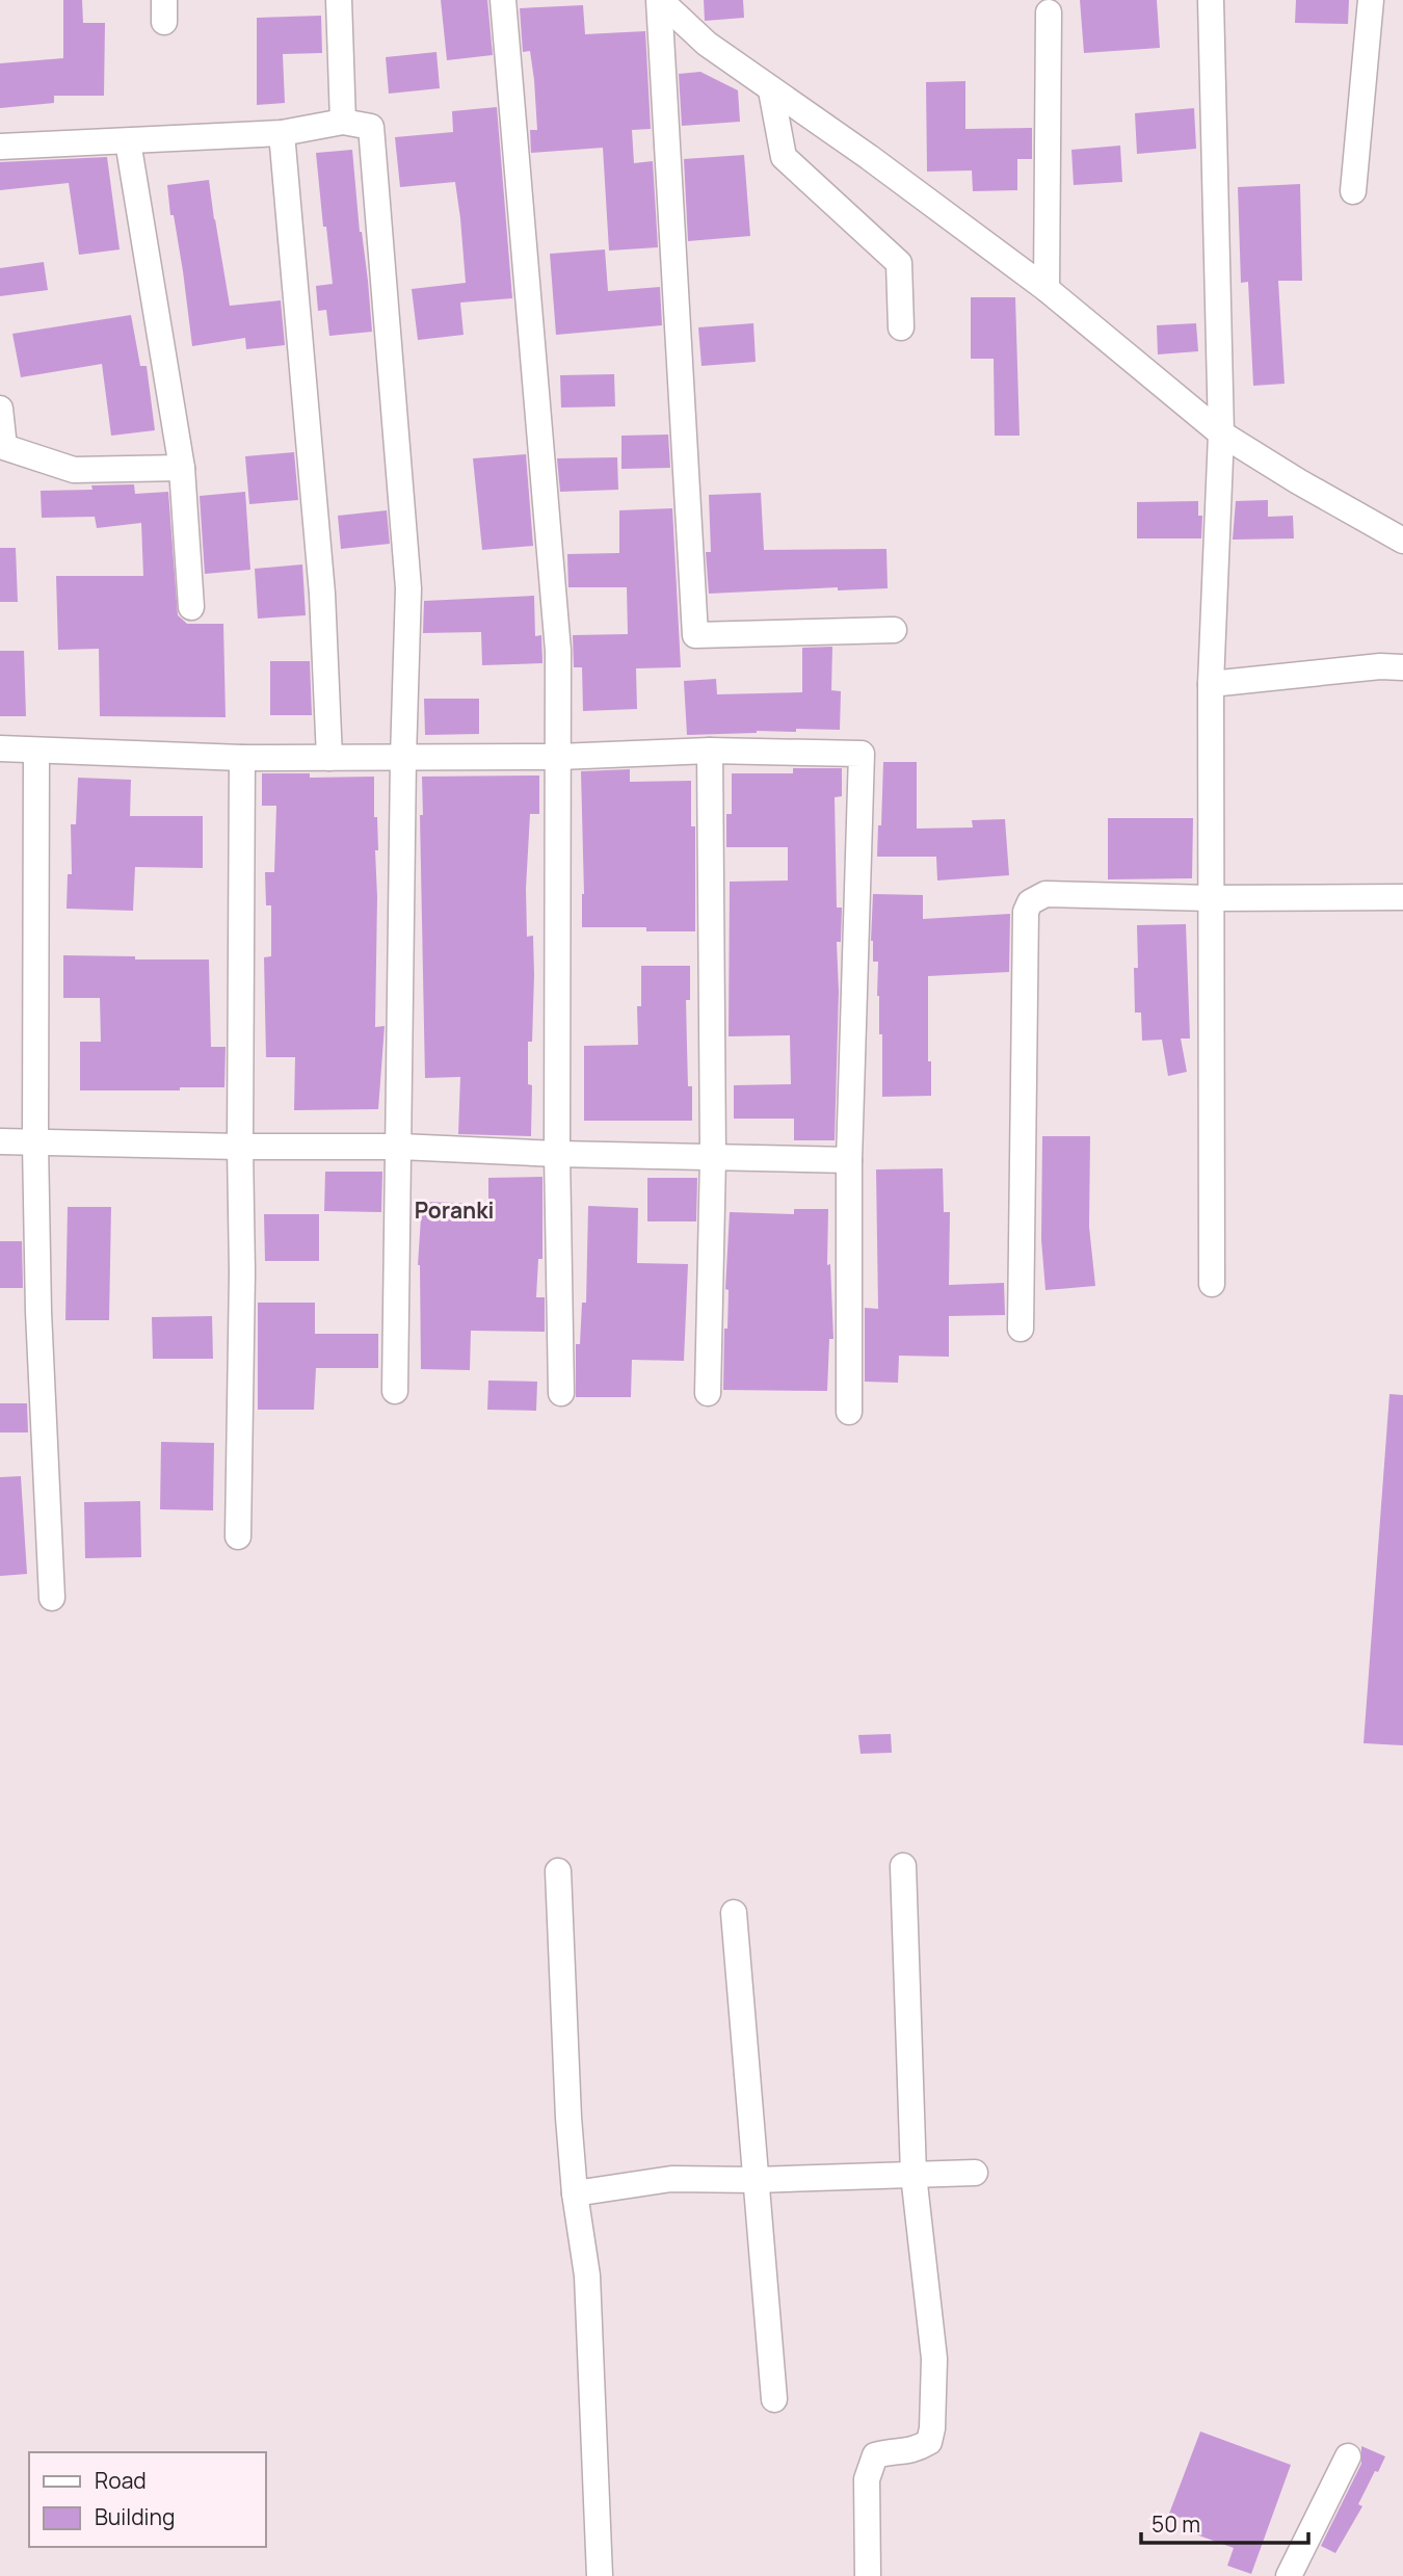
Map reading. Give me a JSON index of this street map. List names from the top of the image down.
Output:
{
  "districts": ["Poranki"],
  "legend": ["Road", "Building"],
  "scale_bar": "50 m"
}
